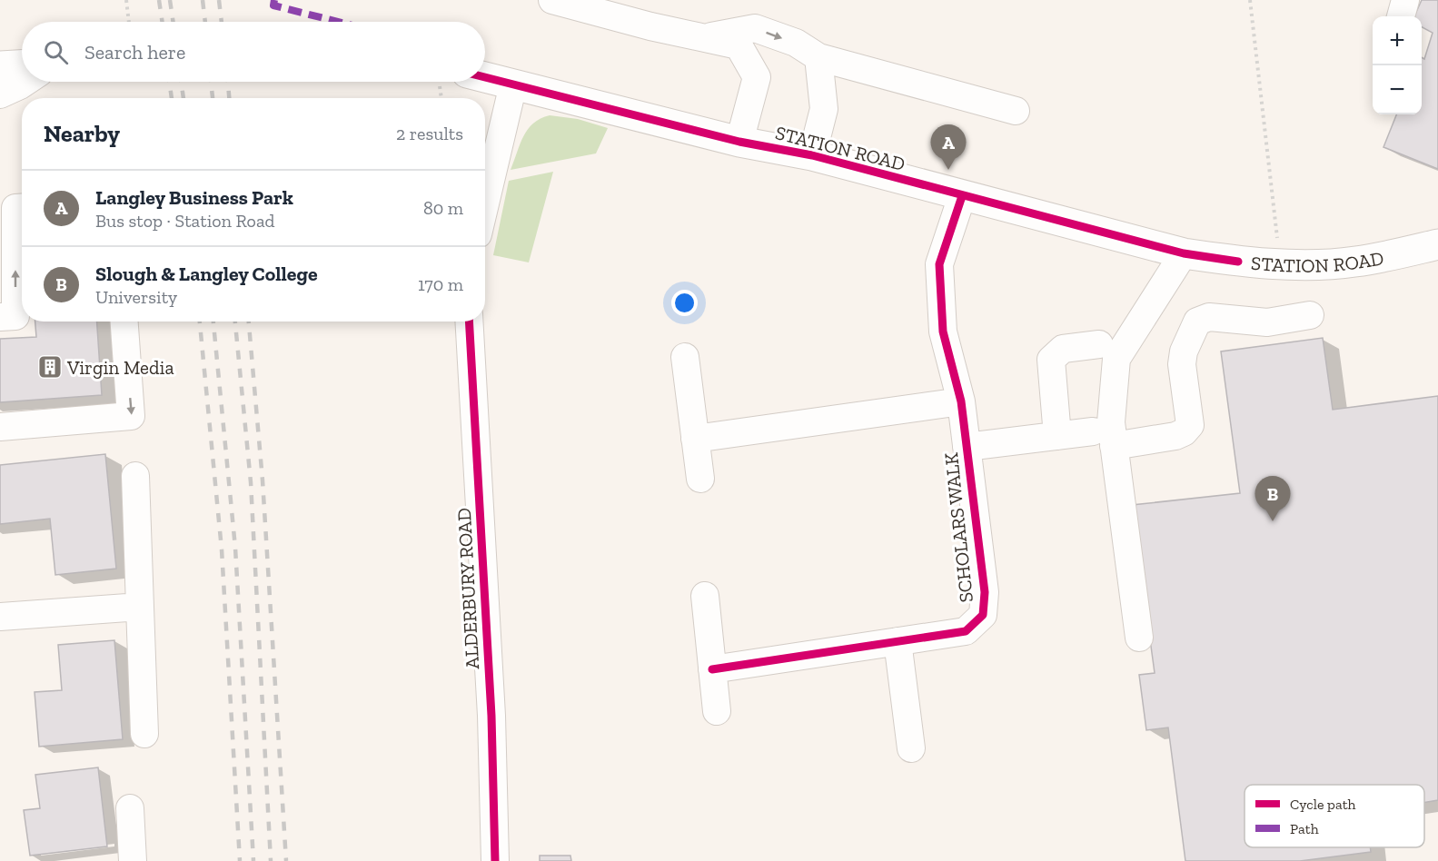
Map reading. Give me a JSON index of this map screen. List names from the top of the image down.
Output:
{
  "streets": {
    "main road": ["STATION ROAD"],
    "street": ["SCHOLARS WALK", "ALDERBURY ROAD"]
  },
  "crossings": [
    ["STATION ROAD", "SCHOLARS WALK"]
  ],
  "places": {
    "building": ["Virgin Media"]
  },
  "legend": ["Cycle path", "Path"],
  "page": {
    "map_buttons": ["+", "−"],
    "search": "Search here",
    "heading": ["Nearby", "2 results"],
    "pins": ["A", "B"],
    "list": [
      {
        "mark": "A",
        "name": "Langley Business Park",
        "note": "Bus stop · Station Road",
        "value": "80 m"
      },
      {
        "mark": "B",
        "name": "Slough & Langley College",
        "note": "University",
        "value": "170 m"
      }
    ]
  }
}
